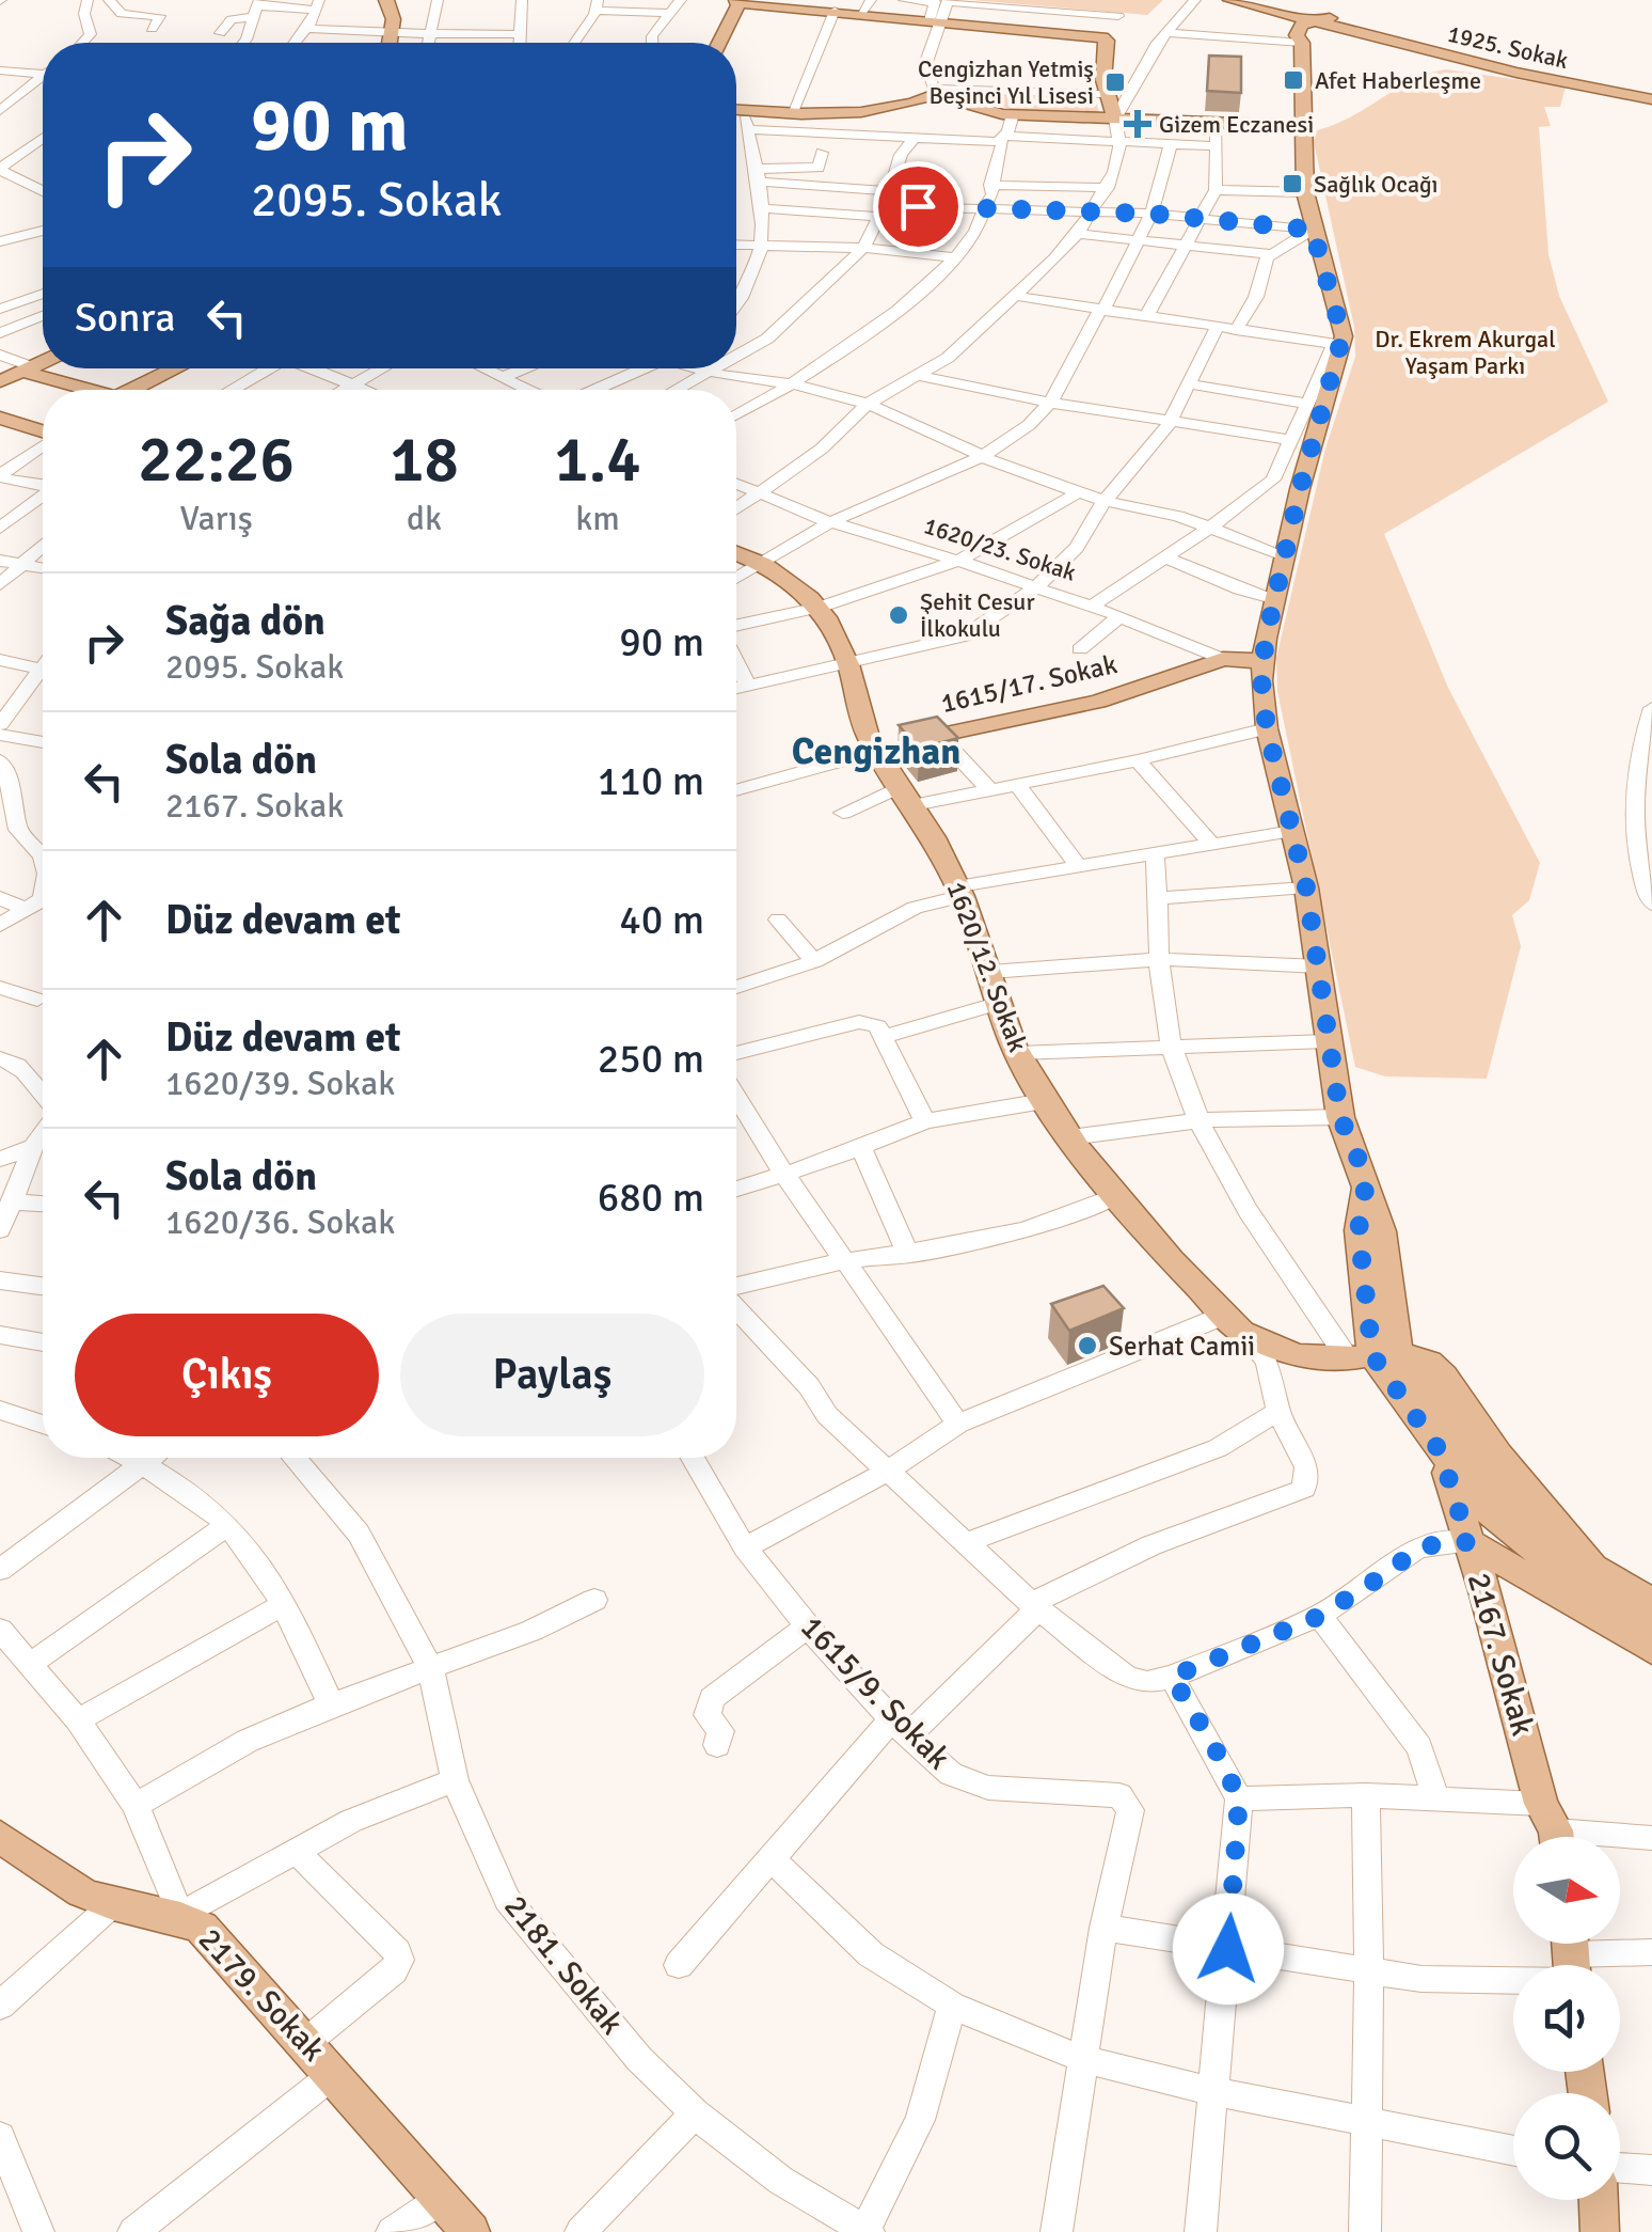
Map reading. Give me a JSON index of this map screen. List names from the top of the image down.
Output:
{
  "streets": {
    "main road": [
      "1925. Sokak",
      "1620/23. Sokak",
      "1615/17. Sokak",
      "1620/12. Sokak",
      "2167. Sokak",
      "2179. Sokak"
    ],
    "street": ["1615/9. Sokak", "2181. Sokak"]
  },
  "crossings": [
    ["1620/23. Sokak", "1615/17. Sokak"],
    ["1615/17. Sokak", "1620/12. Sokak"]
  ],
  "districts": ["Cengizhan"],
  "parks": ["Dr. Ekrem Akurgal Yaşam Parkı"],
  "places": {
    "transit": ["Afet Haberleşme", "Cengizhan Yetmiş Beşinci Yıl Lisesi", "Sağlık Ocağı"],
    "health": ["Gizem Eczanesi"],
    "other": ["Şehit Cesur İlkokulu", "Serhat Camii"]
  },
  "north": "right",
  "page": {
    "turn": ["90 m", "2095. Sokak"],
    "then": "Sonra",
    "eta": [
      "22:26",
      "Varış",
      "18",
      "dk",
      "1.4",
      "km"
    ],
    "list": [
      {
        "name": "Sağa dön",
        "note": "2095. Sokak",
        "value": "90 m"
      },
      {
        "name": "Sola dön",
        "note": "2167. Sokak",
        "value": "110 m"
      },
      {
        "name": "Düz devam et",
        "value": "40 m"
      },
      {
        "name": "Düz devam et",
        "note": "1620/39. Sokak",
        "value": "250 m"
      },
      {
        "name": "Sola dön",
        "note": "1620/36. Sokak",
        "value": "680 m"
      }
    ],
    "buttons": ["Çıkış", "Paylaş"]
  }
}
